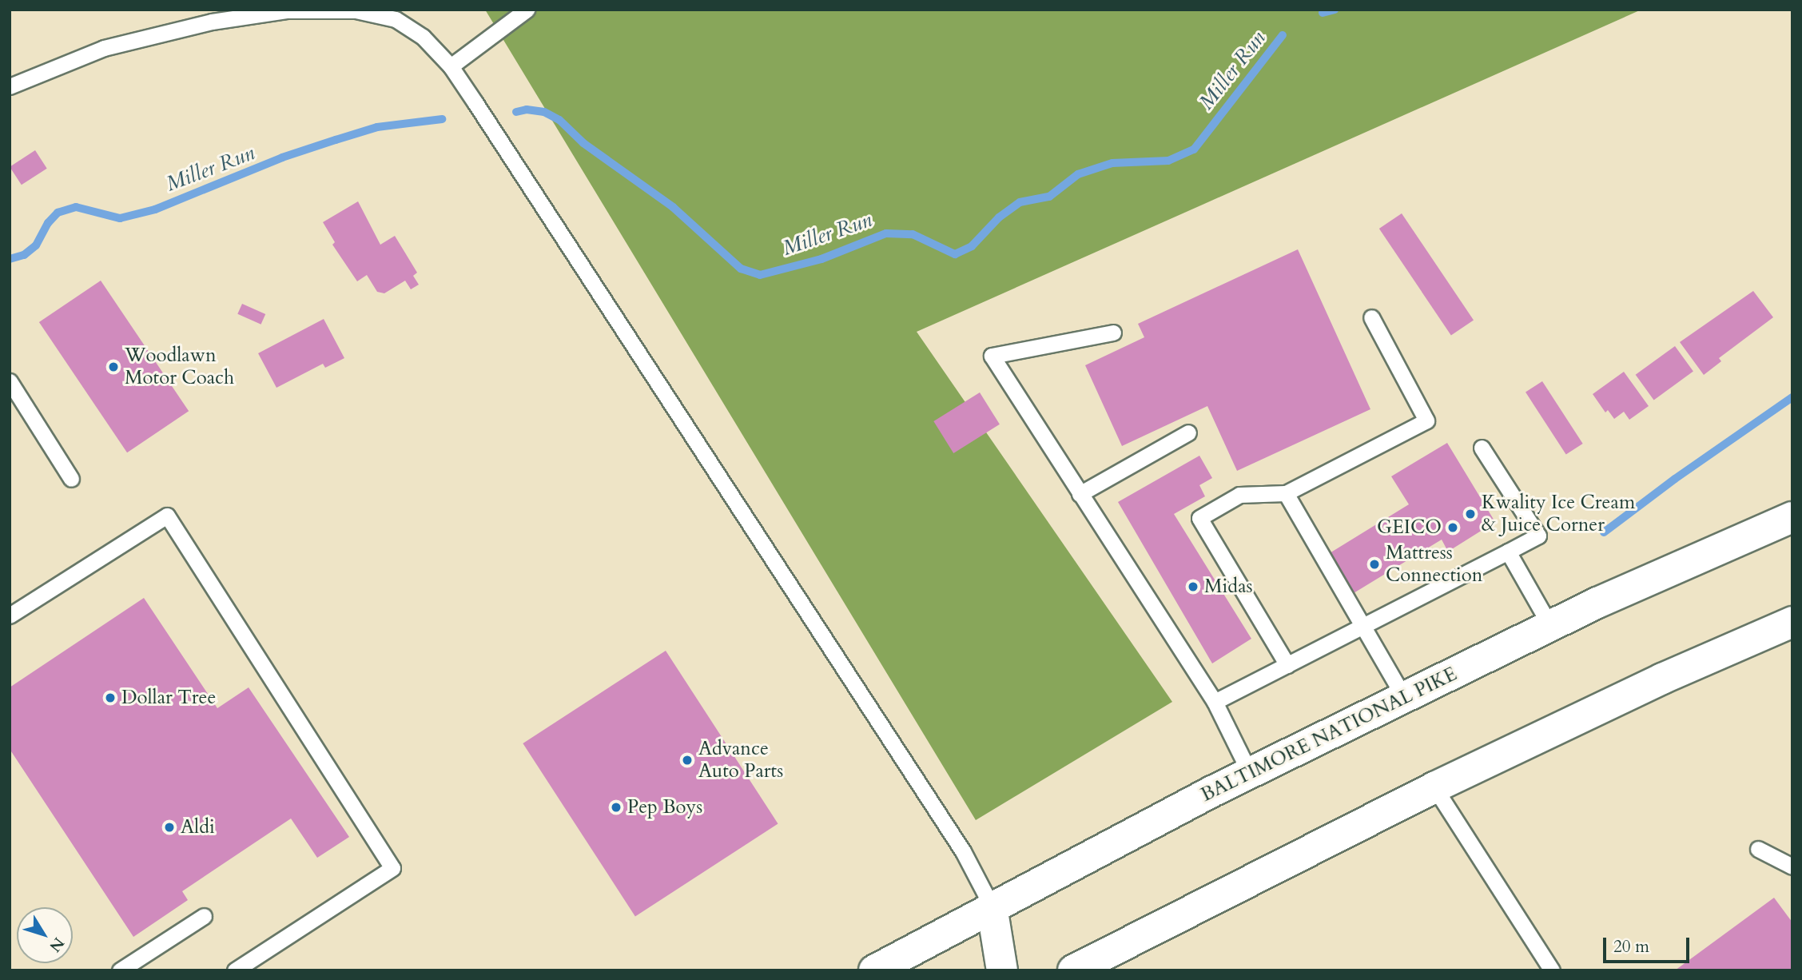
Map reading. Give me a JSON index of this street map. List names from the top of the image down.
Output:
{
  "streets": {
    "main road": ["BALTIMORE NATIONAL PIKE"]
  },
  "water": ["Miller Run"],
  "places": [
    "Woodlawn Motor Coach",
    "Kwality Ice Cream & Juice Corner",
    "GEICO",
    "Mattress Connection",
    "Midas",
    "Dollar Tree",
    "Advance Auto Parts",
    "Pep Boys",
    "Aldi"
  ],
  "scale_bar": "20 m",
  "north": "bottom right"
}
